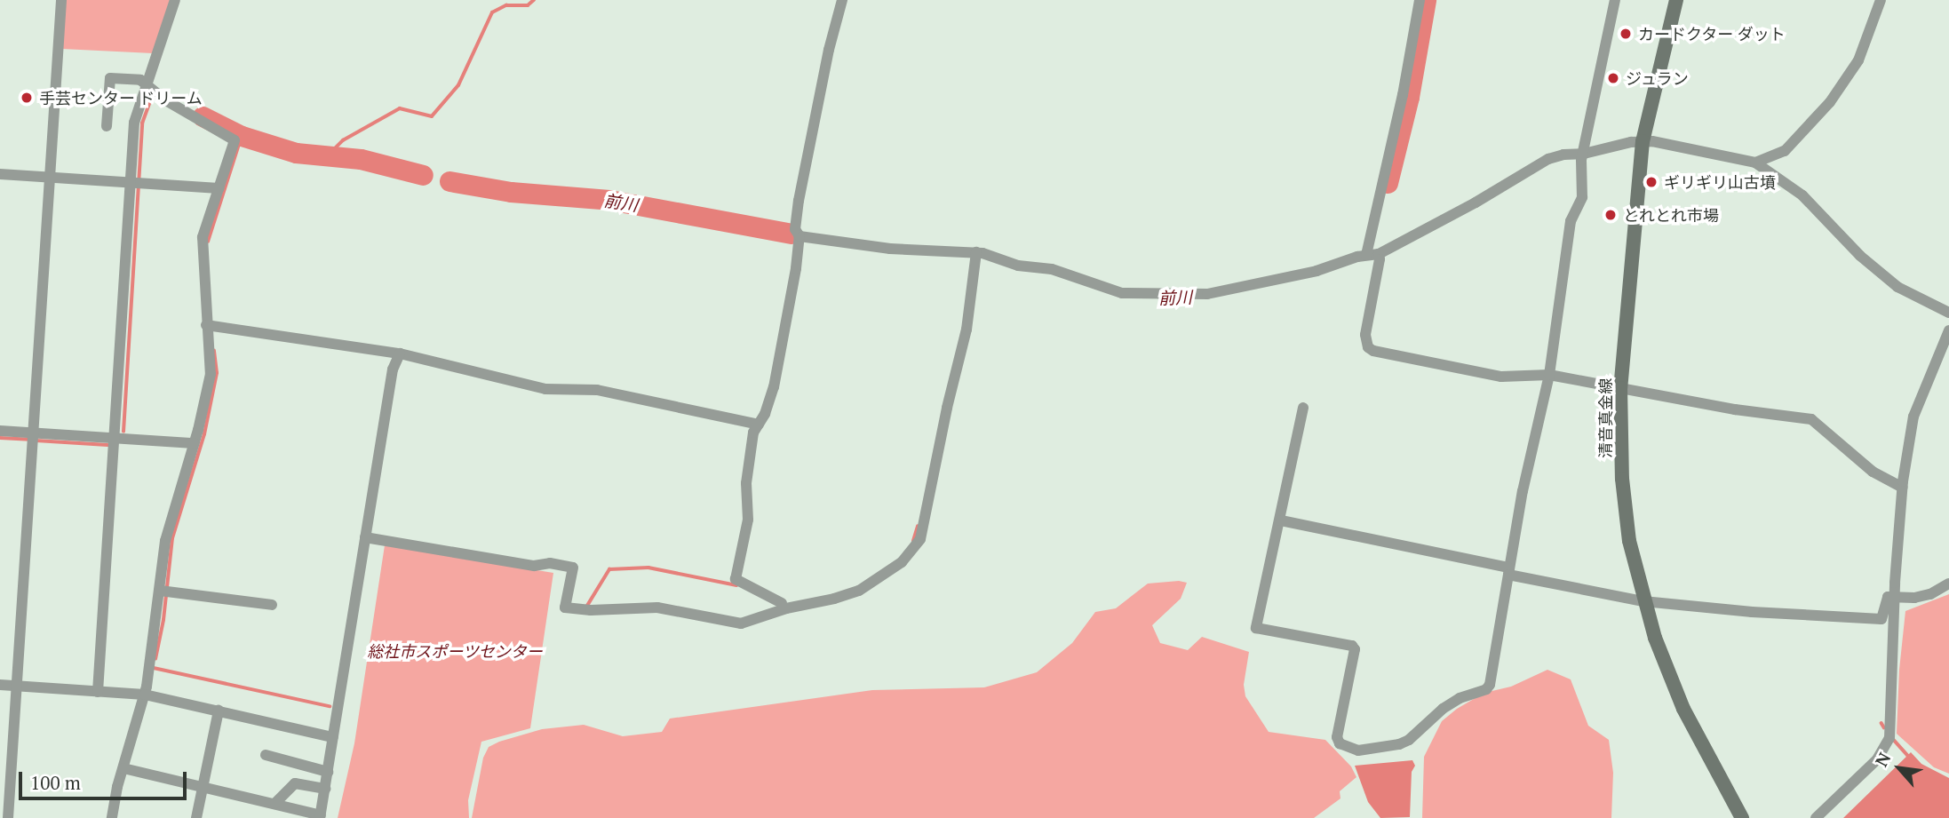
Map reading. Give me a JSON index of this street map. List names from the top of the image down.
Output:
{
  "streets": {
    "main road": ["清音真金線"]
  },
  "water": ["前川"],
  "parks": ["総社市スポーツセンター"],
  "places": [
    "カードクター ダット",
    "ジュラン",
    "手芸センター ドリーム",
    "ギリギリ山古墳",
    "とれとれ市場"
  ],
  "scale_bar": "100 m",
  "north": "top left"
}
